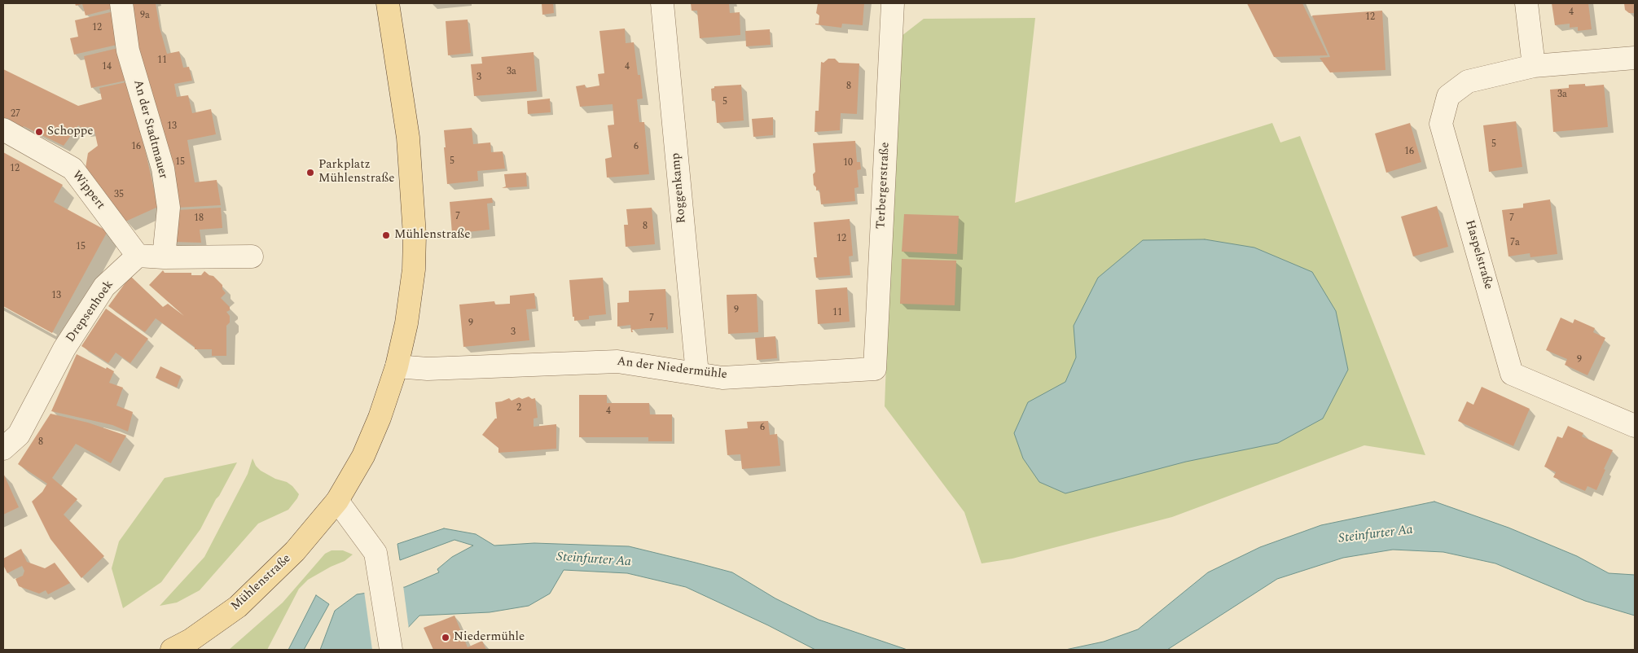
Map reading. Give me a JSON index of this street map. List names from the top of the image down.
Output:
{
  "streets": {
    "main road": ["Mühlenstraße"],
    "street": [
      "An der Stadtmauer",
      "Terbergerstraße",
      "Roggenkamp",
      "Wippert",
      "Haspelstraße",
      "Drepsenhoek",
      "An der Niedermühle"
    ]
  },
  "crossings": [
    ["Terbergerstraße", "An der Niedermühle"],
    ["Roggenkamp", "An der Niedermühle"],
    ["Wippert", "Drepsenhoek"],
    ["An der Niedermühle", "Mühlenstraße"]
  ],
  "water": ["Steinfurter Aa"],
  "places": [
    "Schoppe",
    "Parkplatz Mühlenstraße",
    "Mühlenstraße",
    "Niedermühle"
  ],
  "house_numbers": [
    "4",
    "9a",
    "12",
    "12",
    "11",
    "14",
    "4",
    "3a",
    "3",
    "8",
    "3a",
    "5",
    "27",
    "13",
    "5",
    "16",
    "6",
    "16",
    "5",
    "15",
    "10",
    "12",
    "35",
    "7",
    "18",
    "7",
    "8",
    "12",
    "7a",
    "15",
    "13",
    "9",
    "11",
    "7",
    "9",
    "3",
    "9",
    "2",
    "4",
    "6",
    "8"
  ]
}
